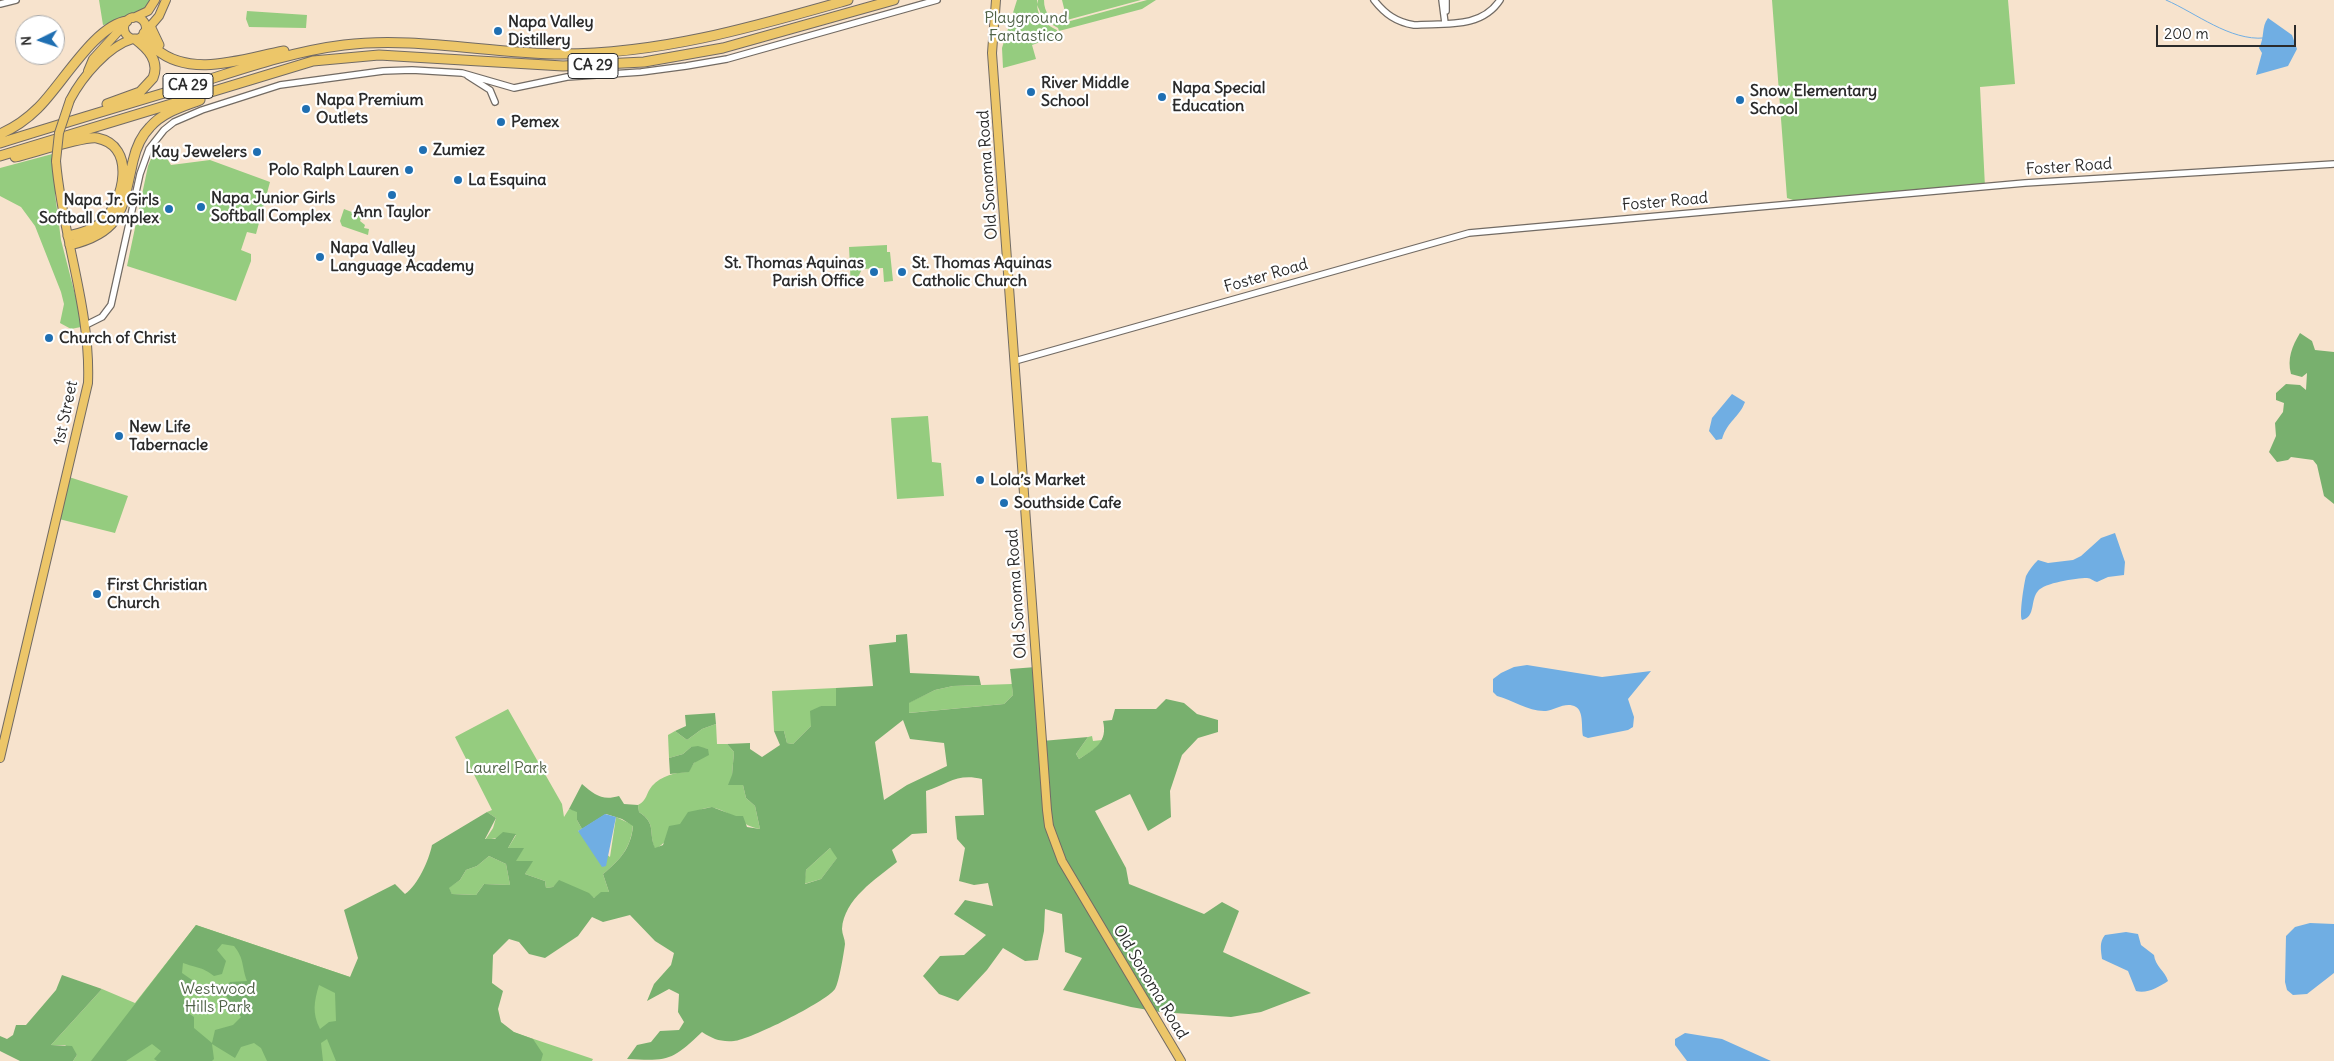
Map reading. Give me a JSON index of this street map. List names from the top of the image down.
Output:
{
  "streets": {
    "highway": ["CA 29"],
    "main road": ["Old Sonoma Road", "1st Street"],
    "street": ["Foster Road"]
  },
  "crossings": [
    ["Foster Road", "Old Sonoma Road"]
  ],
  "parks": ["Playground Fantastico", "Laurel Park", "Westwood Hills Park"],
  "places": [
    "Napa Valley Distillery",
    "River Middle School",
    "Napa Special Education",
    "Snow Elementary School",
    "Napa Premium Outlets",
    "Pemex",
    "Zumiez",
    "Kay Jewelers",
    "Polo Ralph Lauren",
    "La Esquina",
    "Ann Taylor",
    "Napa Junior Girls Softball Complex",
    "Napa Jr. Girls Softball Complex",
    "Napa Valley Language Academy",
    "St. Thomas Aquinas Parish Office",
    "St. Thomas Aquinas Catholic Church",
    "Church of Christ",
    "New Life Tabernacle",
    "Lola’s Market",
    "Southside Cafe",
    "First Christian Church"
  ],
  "scale_bar": "200 m",
  "north": "left"
}
